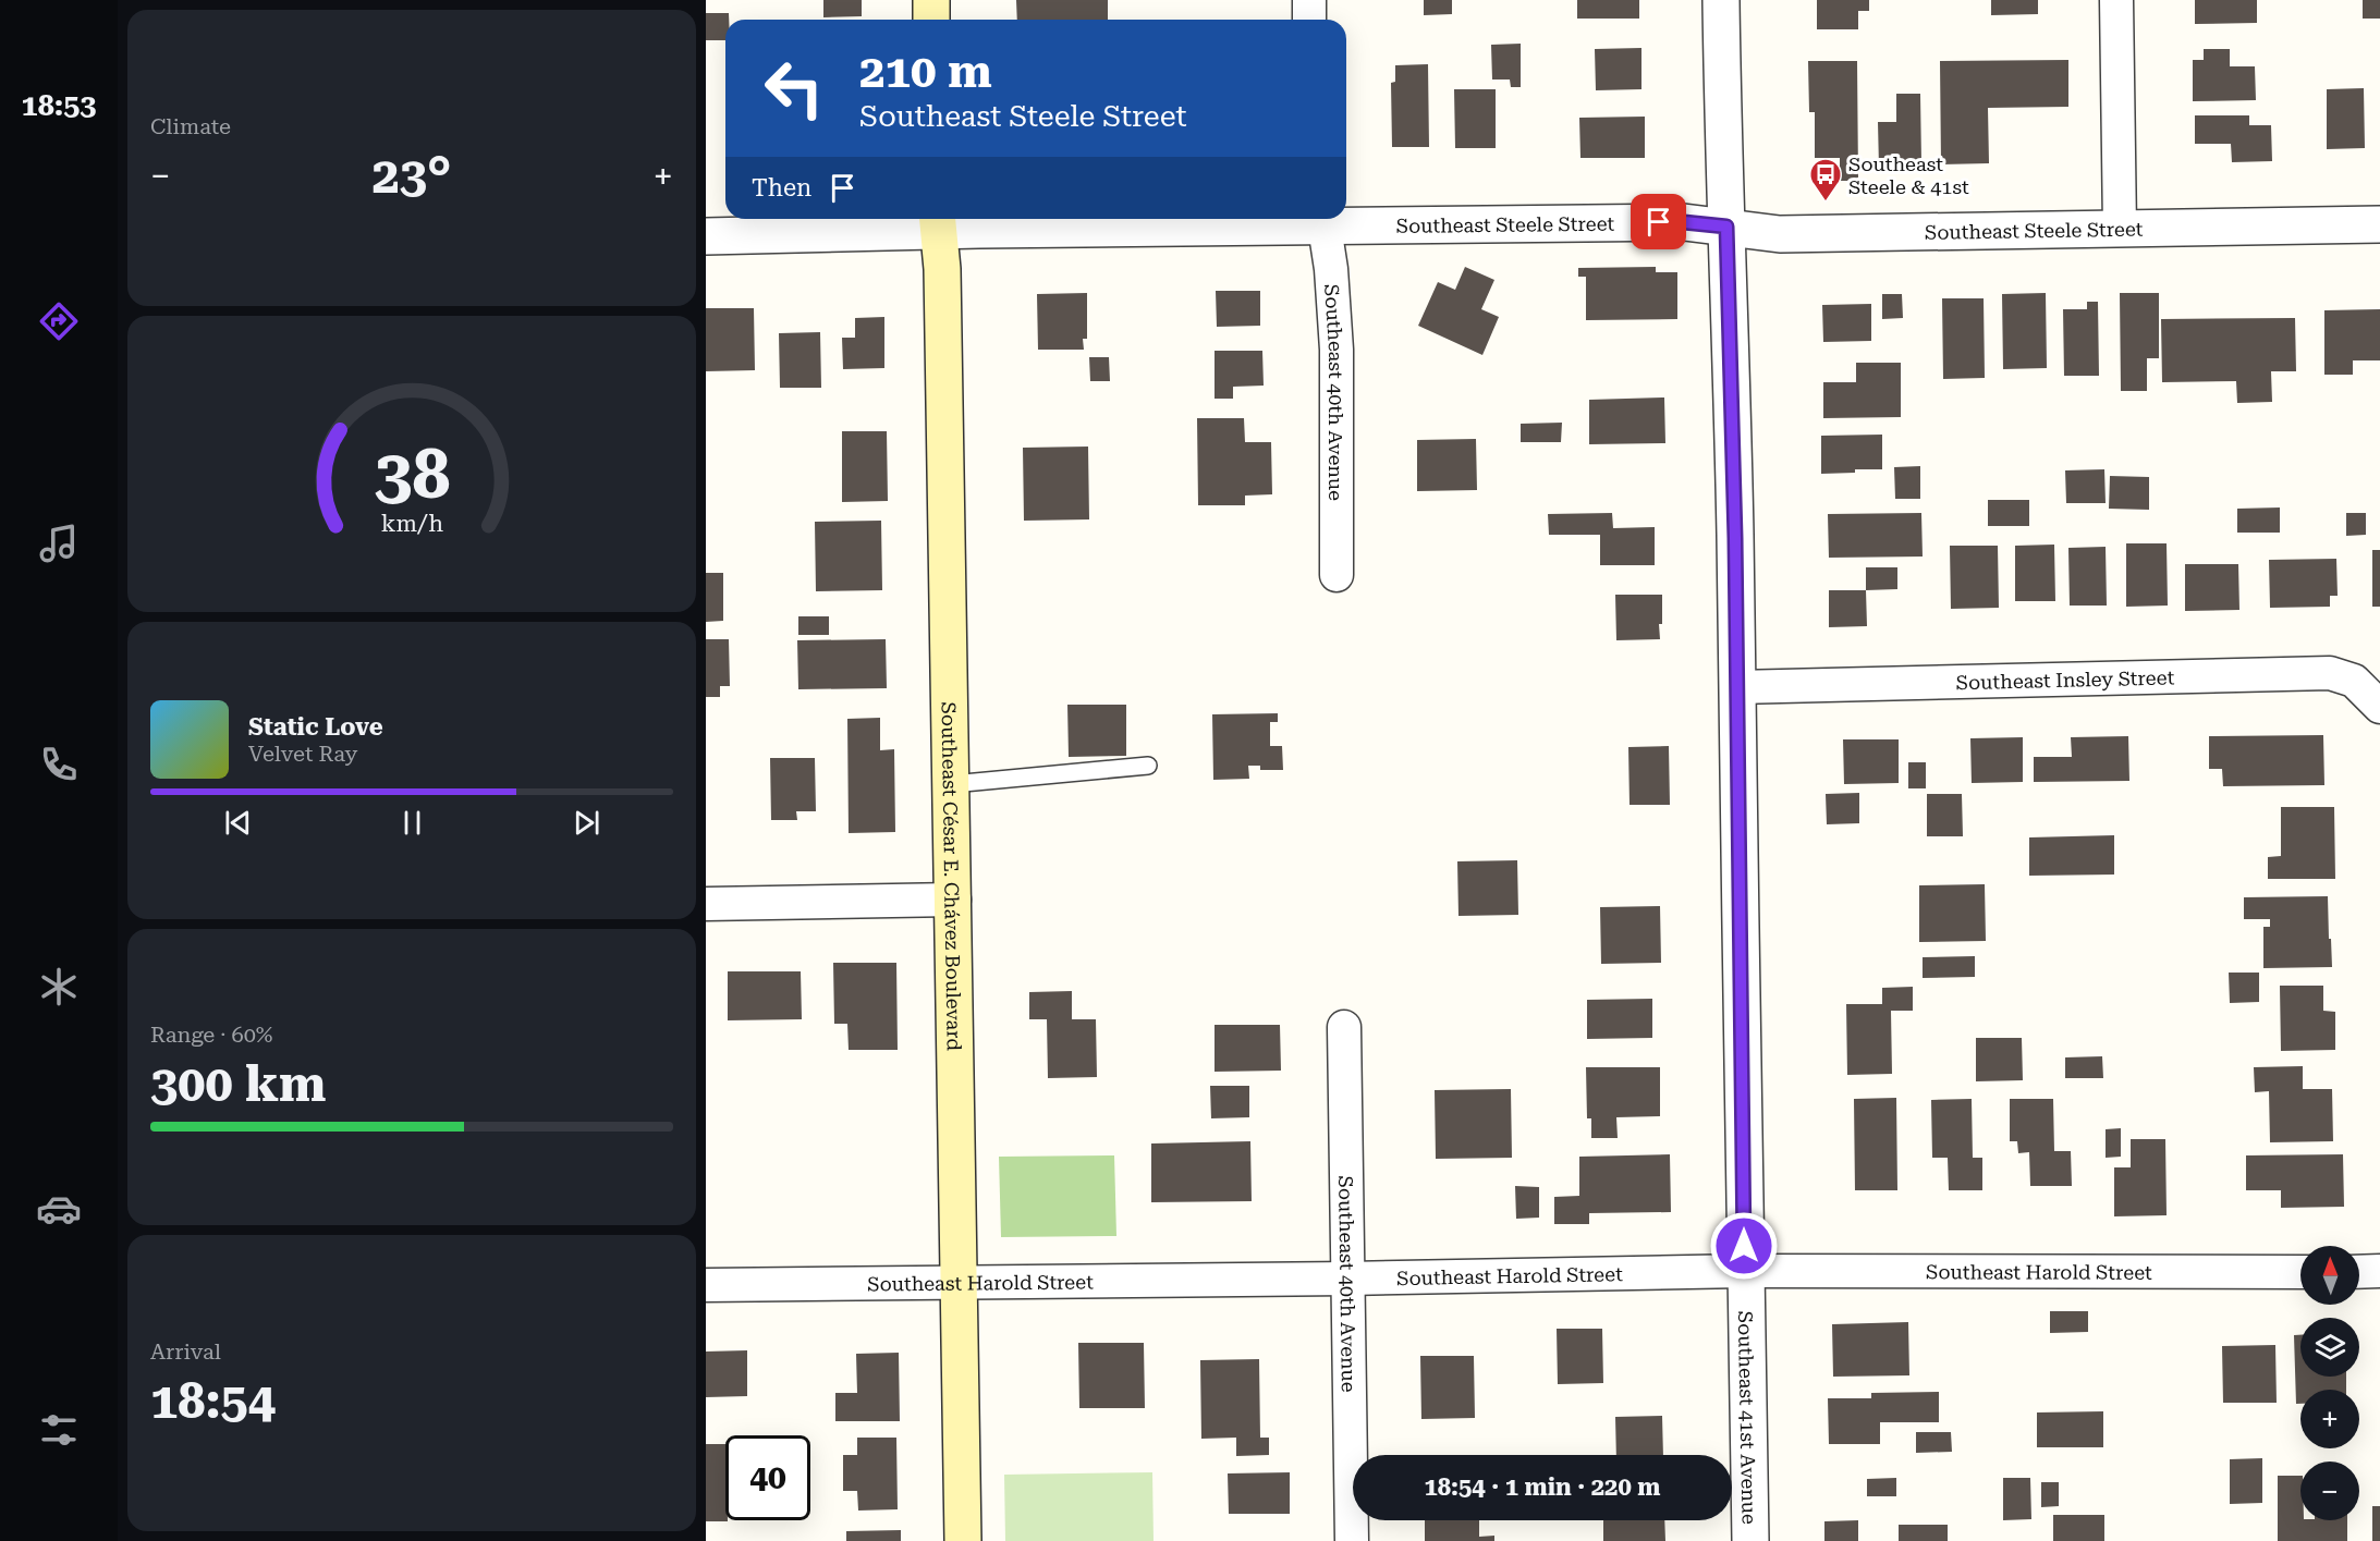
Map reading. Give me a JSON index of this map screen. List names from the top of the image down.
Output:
{
  "streets": {
    "main road": ["Southeast César E. Chávez Boulevard"],
    "street": [
      "Southeast Steele Street",
      "Southeast 40th Avenue",
      "Southeast Insley Street",
      "Southeast Harold Street",
      "Southeast 41st Avenue"
    ]
  },
  "crossings": [
    ["Southeast Steele Street", "Southeast 40th Avenue"],
    ["Southeast Steele Street", "Southeast César E. Chávez Boulevard"],
    ["Southeast Steele Street", "Southeast 41st Avenue"],
    ["Southeast 40th Avenue", "Southeast Harold Street"],
    ["Southeast Insley Street", "Southeast 41st Avenue"],
    ["Southeast César E. Chávez Boulevard", "Southeast Harold Street"],
    ["Southeast Harold Street", "Southeast 41st Avenue"]
  ],
  "places": {
    "bus stop": ["Southeast Steele & 41st"]
  },
  "north": "top",
  "page": {
    "tabs": "18:53",
    "tile": [
      "Climate",
      ["Range · 60%", "300 km"],
      ["Arrival", "18:54"]
    ],
    "turn": ["210 m", "Southeast Steele Street"],
    "heat": ["−", "23°", "+"],
    "then": "Then",
    "song": ["Static Love", "Velvet Ray"],
    "map_buttons": ["+", "−"],
    "limit": "40",
    "trip": "18:54 · 1 min · 220 m",
    "gauge": ["38", "km/h"]
  }
}
